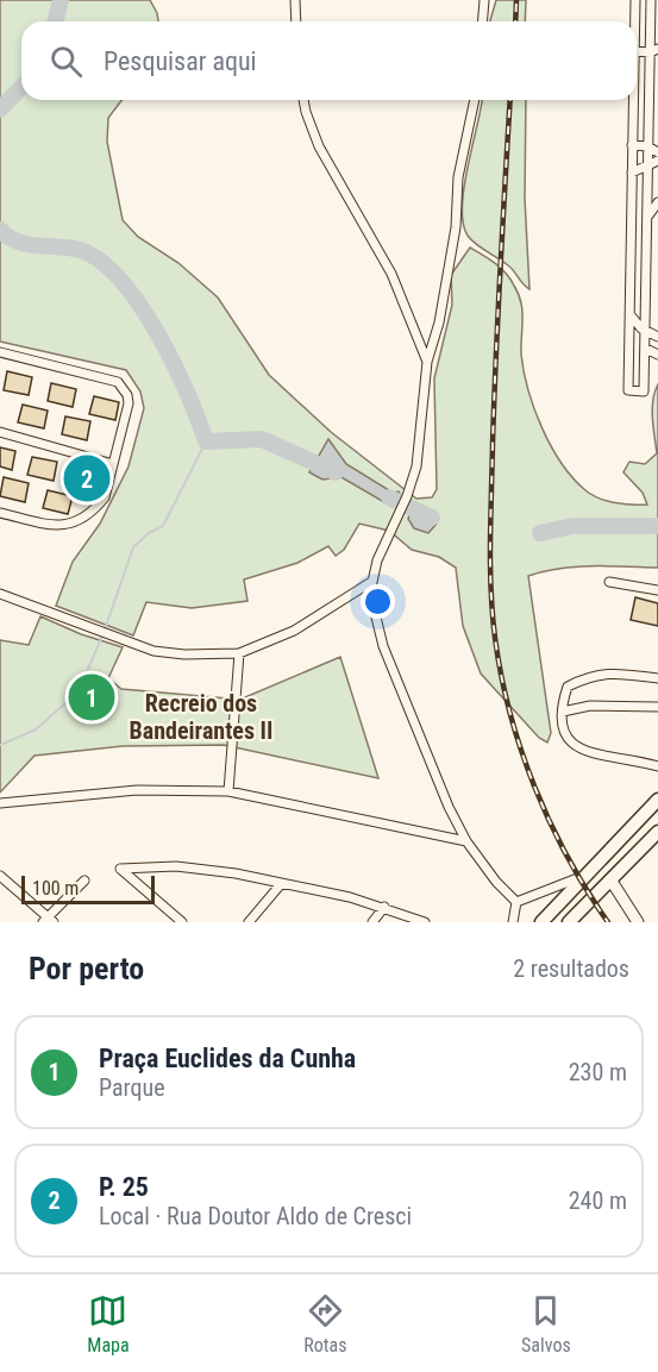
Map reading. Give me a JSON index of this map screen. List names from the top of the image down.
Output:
{
  "districts": ["Recreio dos Bandeirantes II"],
  "scale_bar": "100 m",
  "page": {
    "search": "Pesquisar aqui",
    "pins": ["2", "1"],
    "scale": "100 m",
    "heading": ["Por perto", "2 resultados"],
    "list": [
      {
        "mark": "1",
        "name": "Praça Euclides da Cunha",
        "note": "Parque",
        "value": "230 m"
      },
      {
        "mark": "2",
        "name": "P. 25",
        "note": "Local · Rua Doutor Aldo de Cresci",
        "value": "240 m"
      }
    ],
    "nav": ["Mapa", "Rotas", "Salvos"]
  }
}
